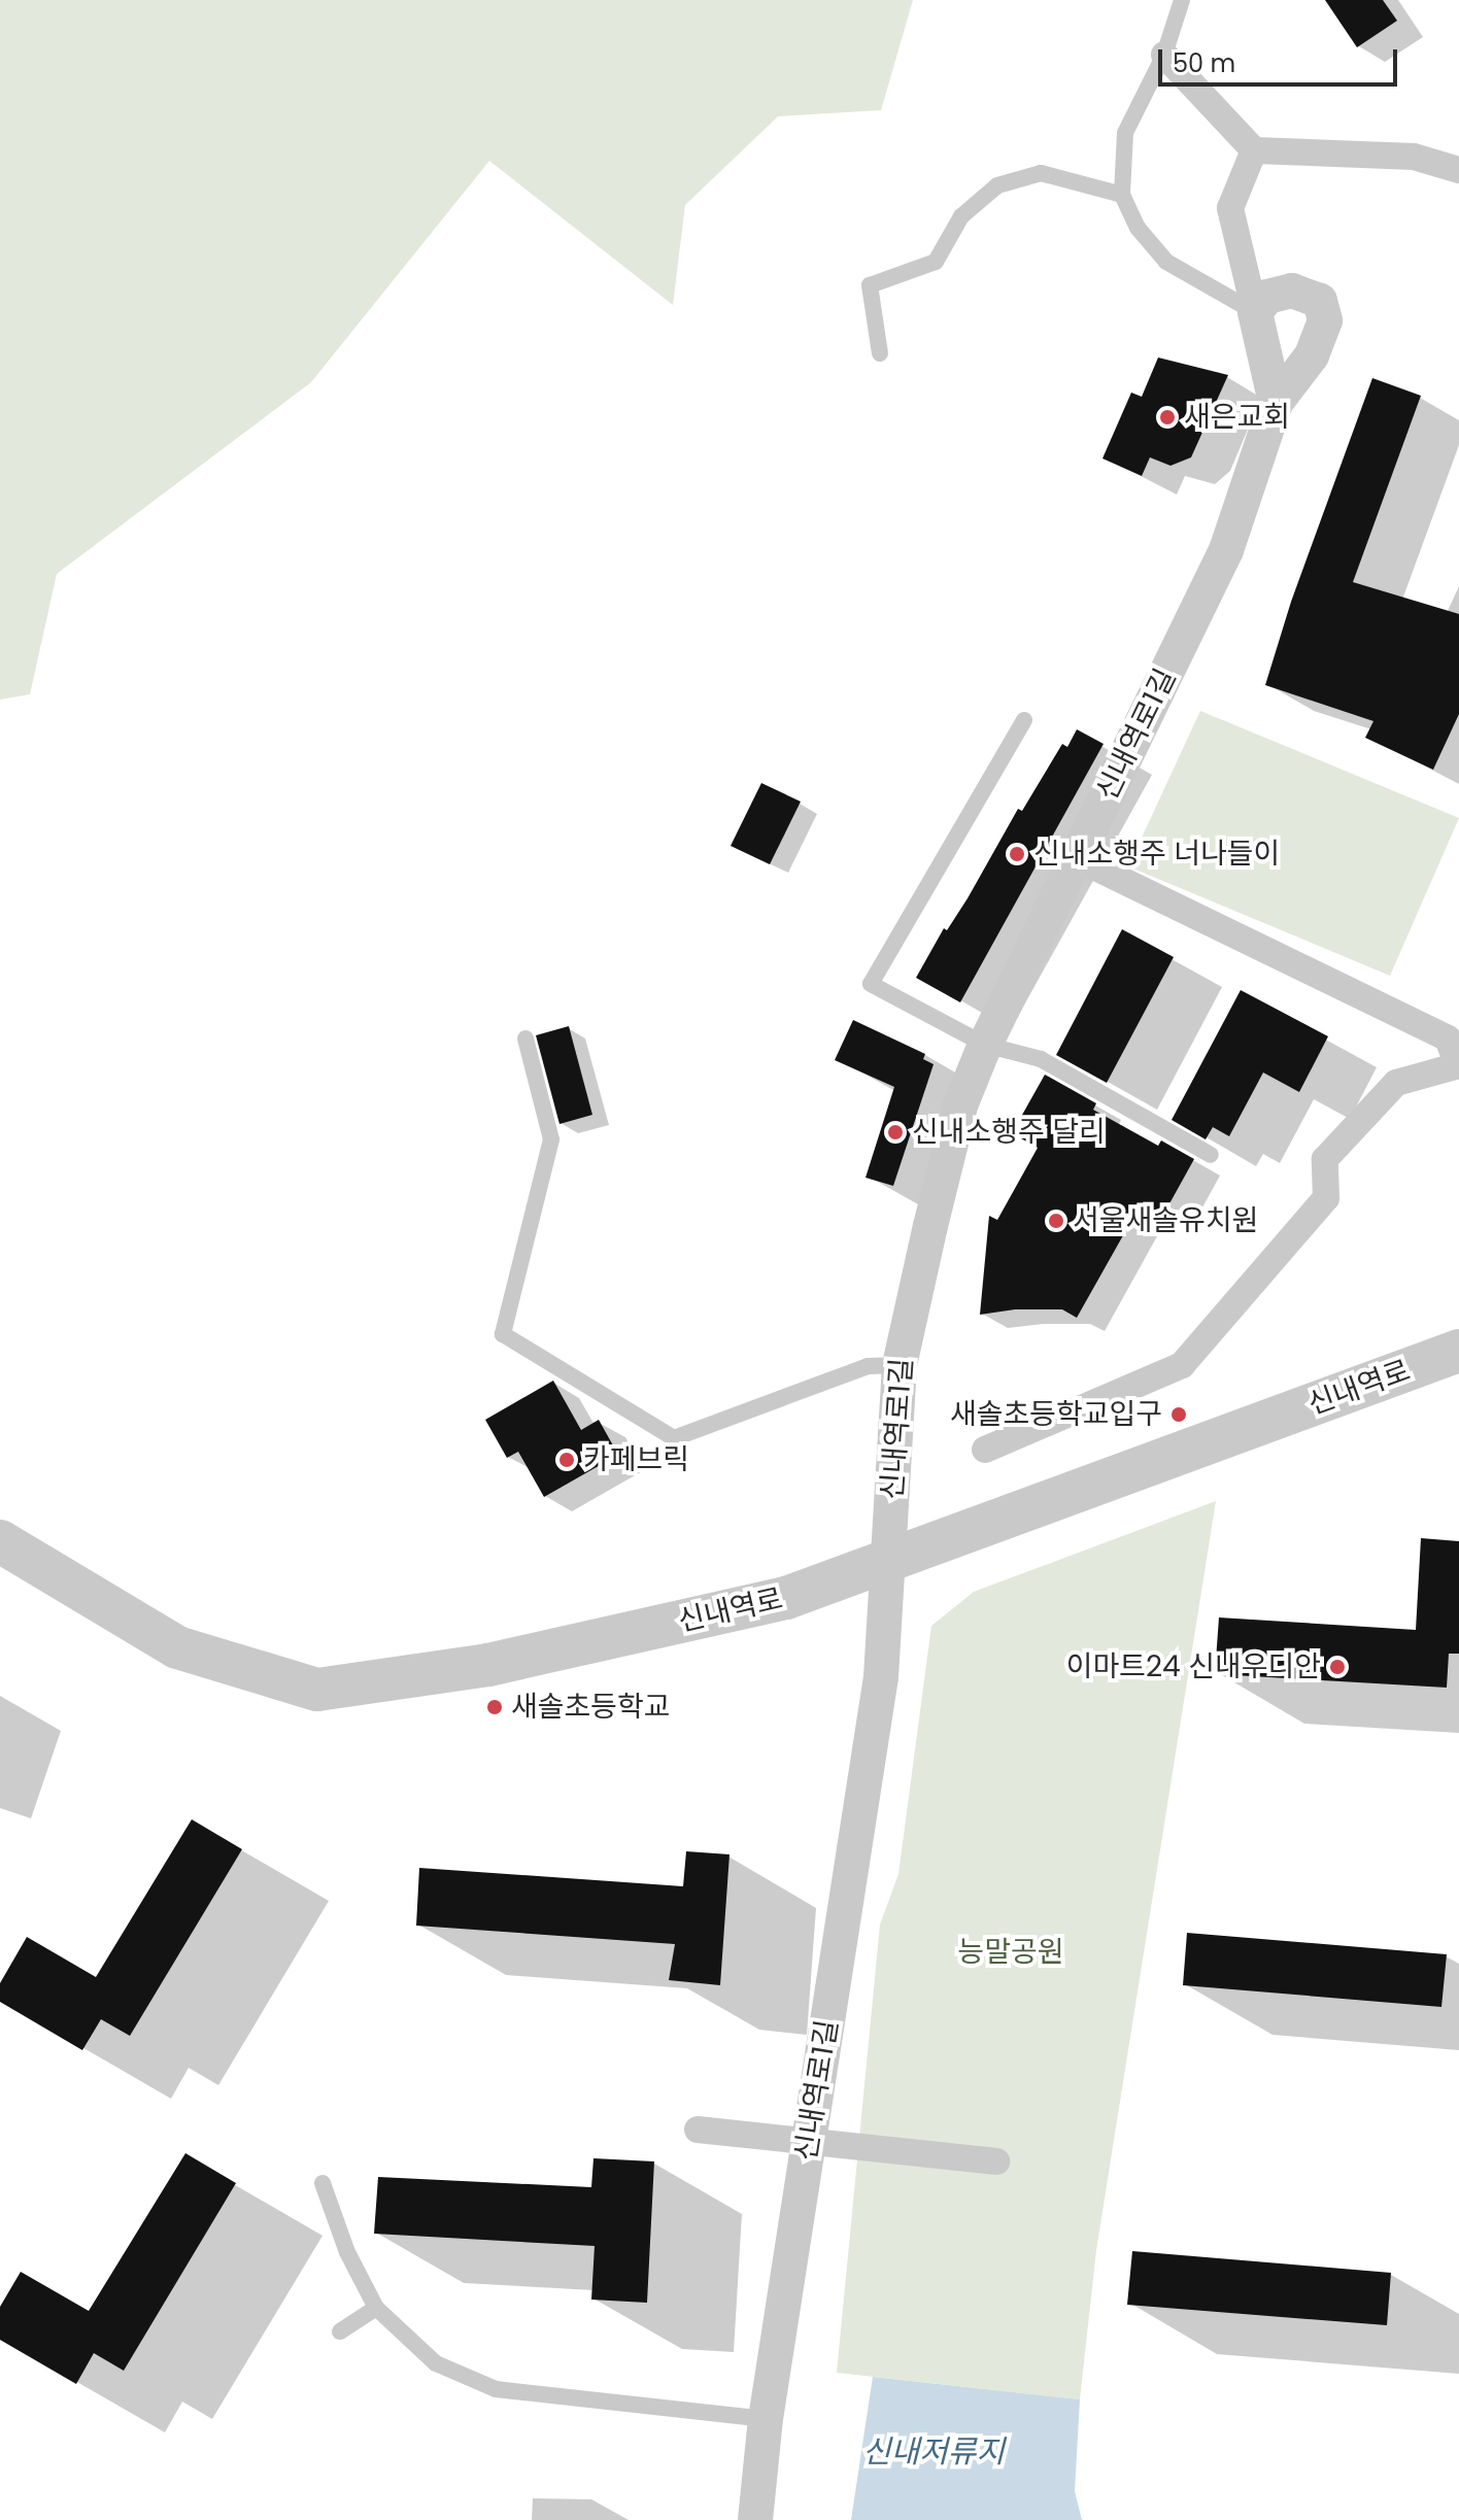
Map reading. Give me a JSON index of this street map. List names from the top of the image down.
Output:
{
  "streets": {
    "street": ["신내역로1길", "신내역로"]
  },
  "crossings": [
    ["신내역로1길", "신내역로"]
  ],
  "water": ["신내저류지"],
  "parks": ["능말공원"],
  "places": [
    "새은교회",
    "신내소행주 너나들이",
    "신내소행주 달리",
    "서울새솔유치원",
    "새솔초등학교입구",
    "카페브릭",
    "이마트24 신내우디안",
    "새솔초등학교"
  ],
  "scale_bar": "50 m"
}
